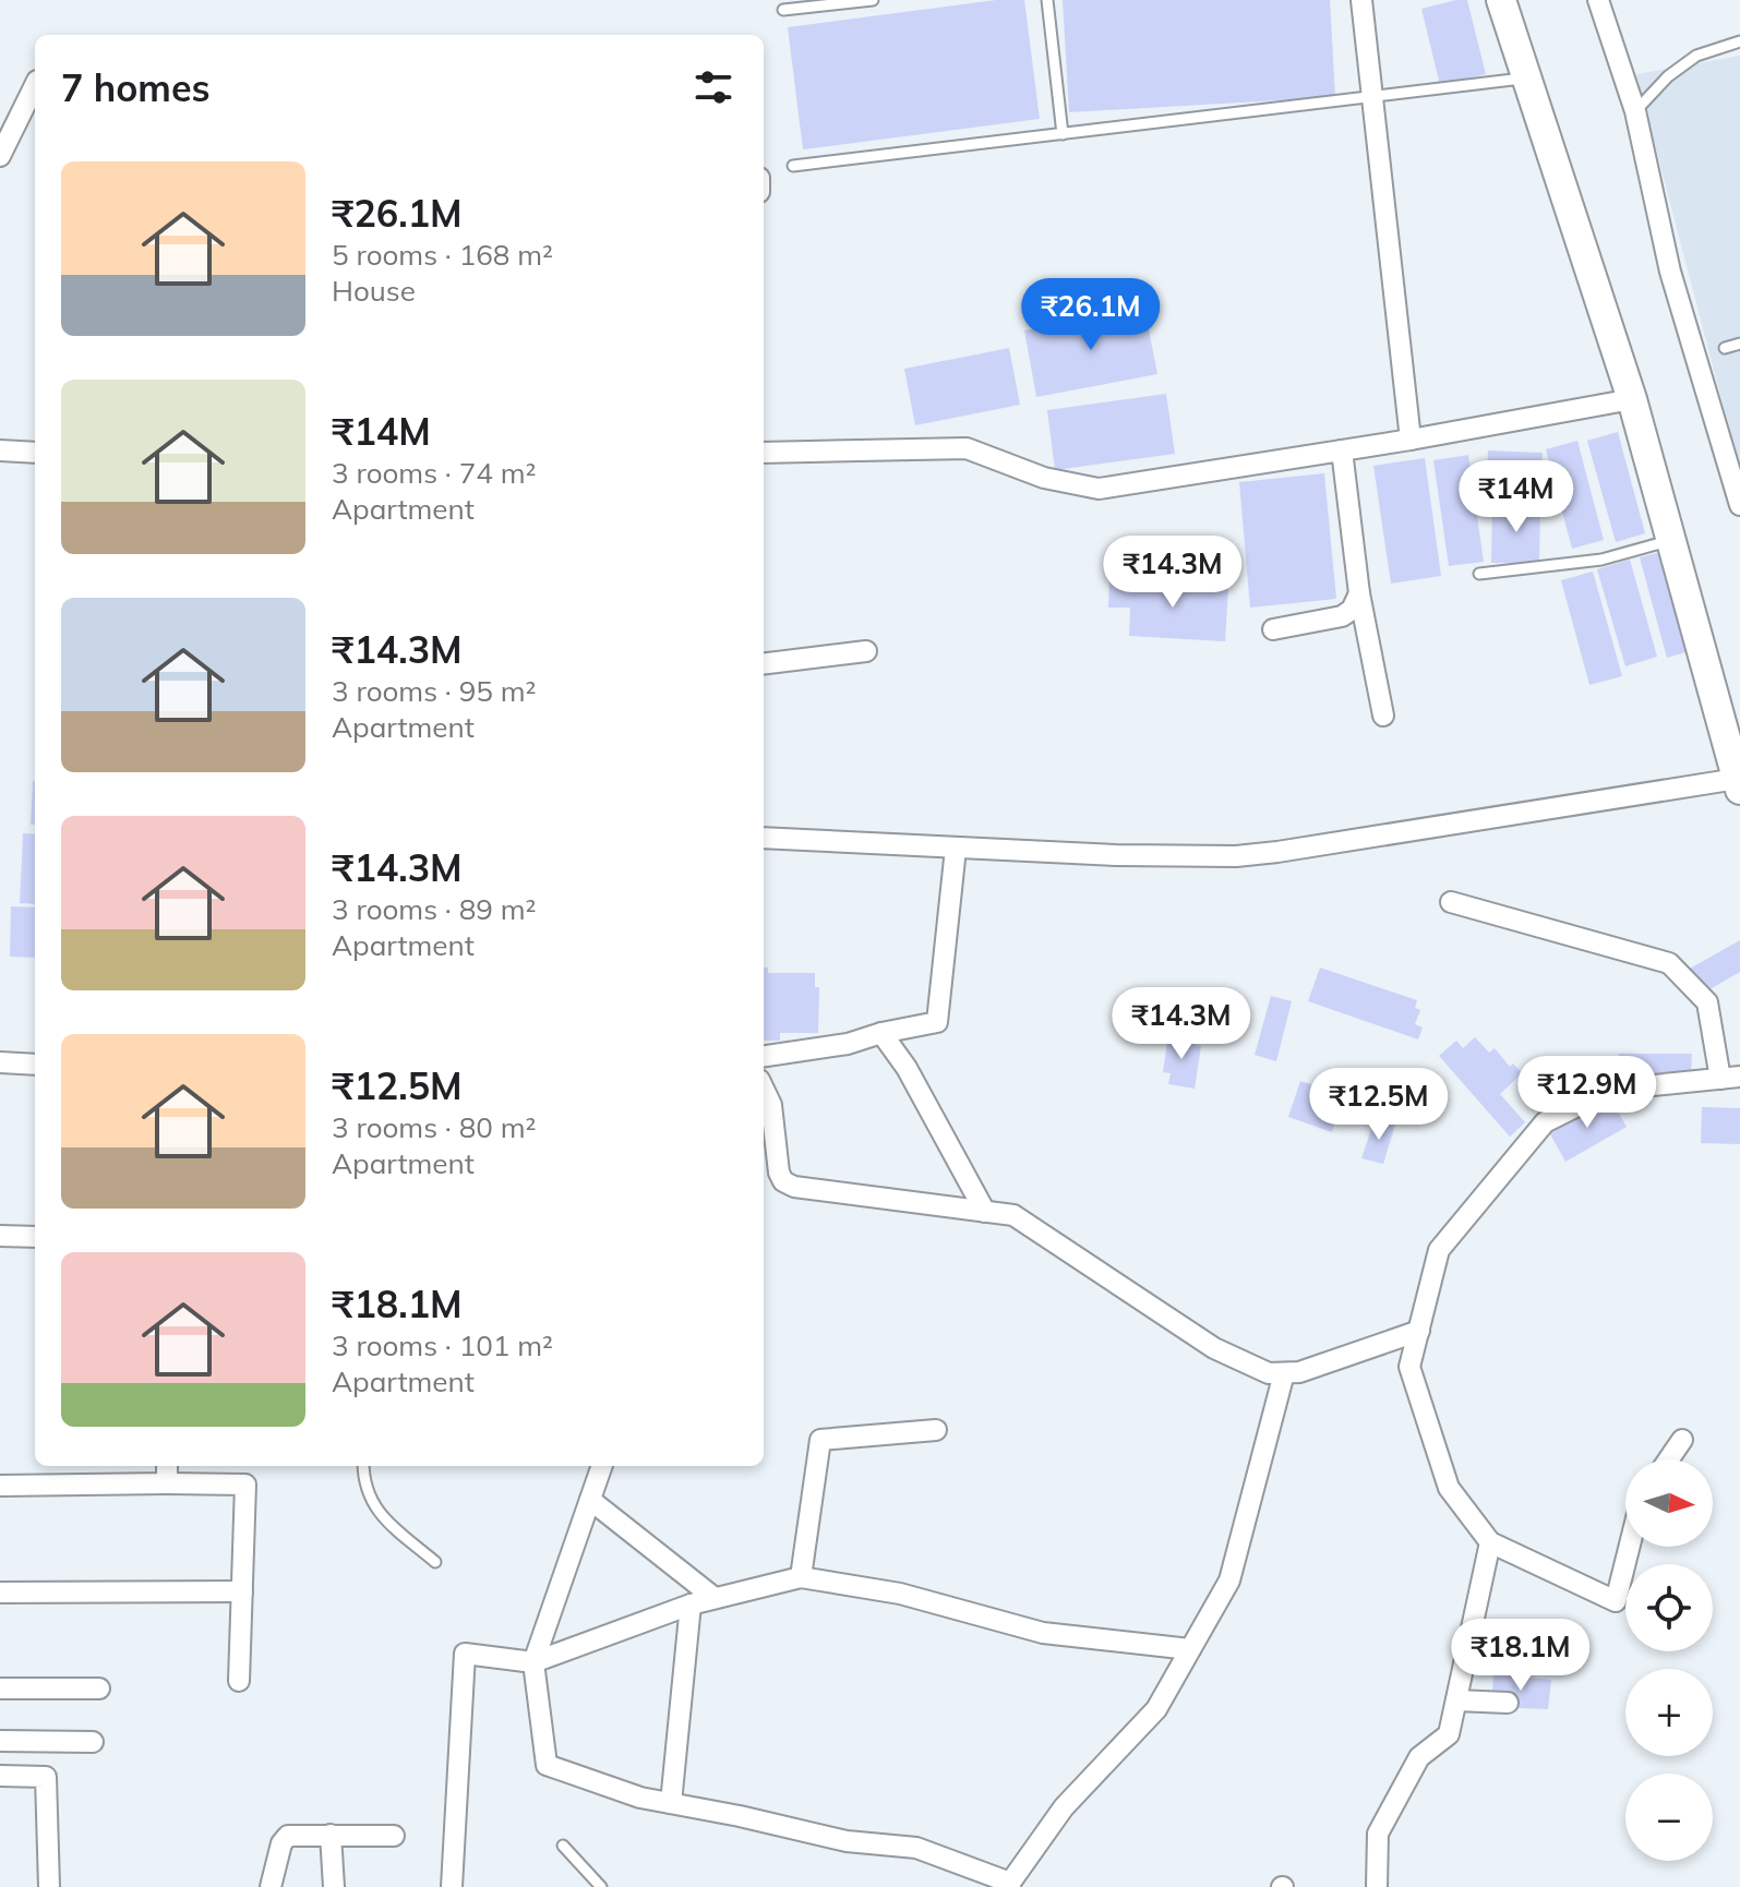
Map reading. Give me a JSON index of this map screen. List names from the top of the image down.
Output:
{
  "north": "right",
  "page": {
    "heading": "7 homes",
    "list": [
      {
        "name": "₹26.1M",
        "note": "5 rooms · 168 m² · House"
      },
      {
        "name": "₹14M",
        "note": "3 rooms · 74 m² · Apartment"
      },
      {
        "name": "₹14.3M",
        "note": "3 rooms · 95 m² · Apartment"
      },
      {
        "name": "₹14.3M",
        "note": "3 rooms · 89 m² · Apartment"
      },
      {
        "name": "₹12.5M",
        "note": "3 rooms · 80 m² · Apartment"
      },
      {
        "name": "₹18.1M",
        "note": "3 rooms · 101 m² · Apartment"
      }
    ],
    "price": [
      "₹26.1M",
      "₹14M",
      "₹14.3M",
      "₹14.3M",
      "₹12.9M",
      "₹12.5M",
      "₹18.1M"
    ],
    "map_buttons": ["+", "−"]
  }
}
